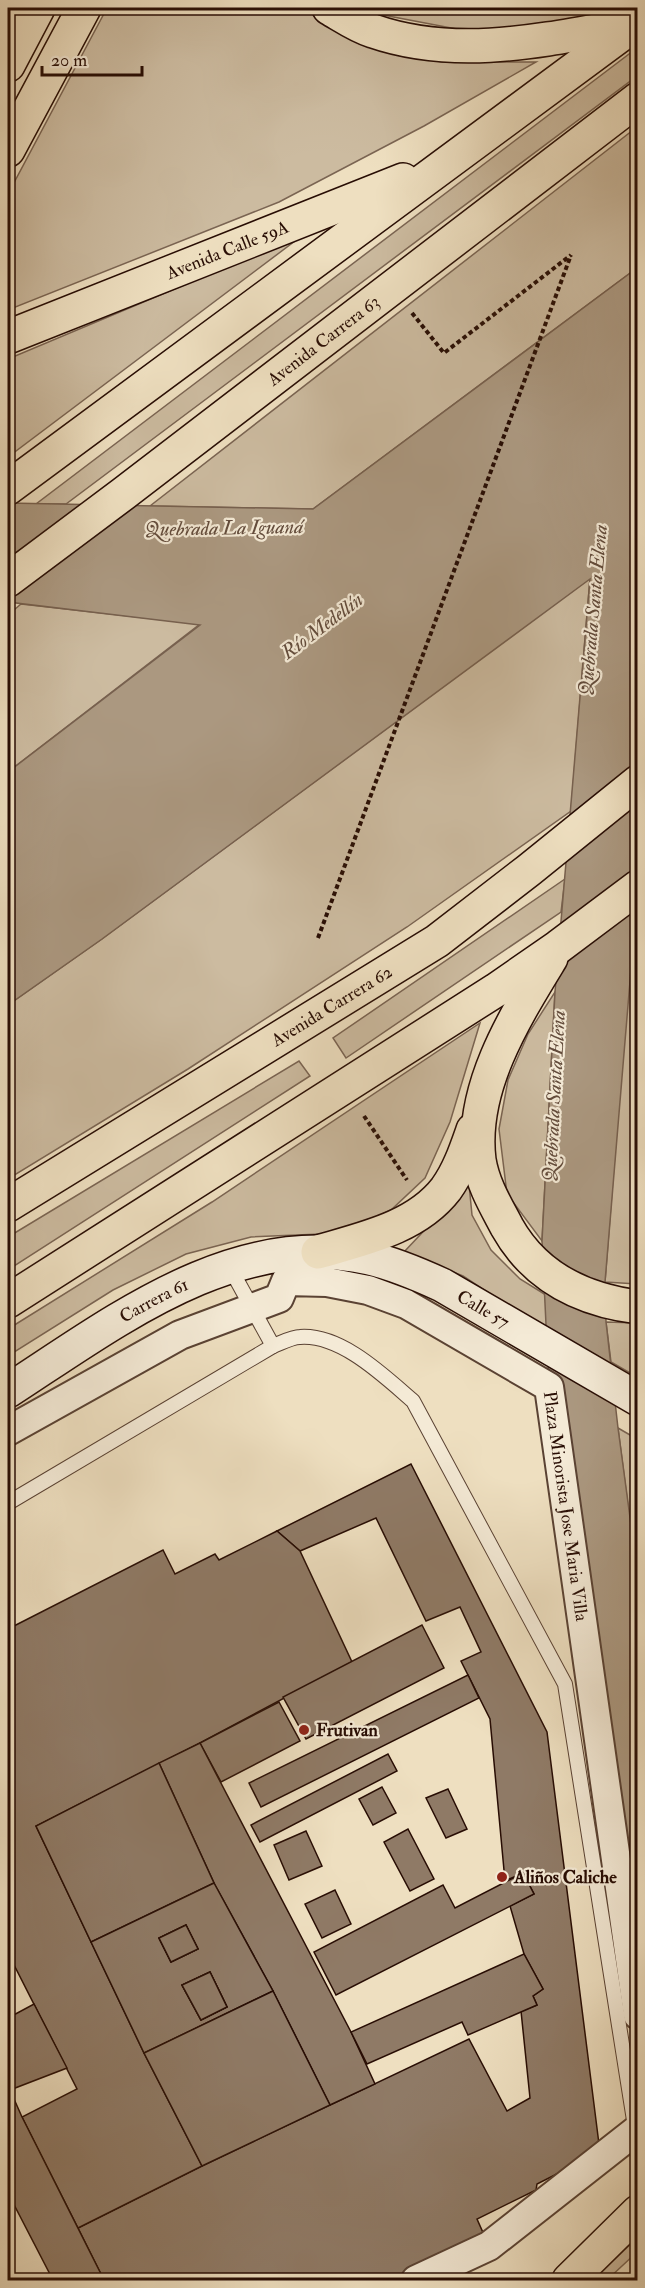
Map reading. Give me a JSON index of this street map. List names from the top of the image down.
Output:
{
  "streets": {
    "main road": ["Avenida Calle 59A", "Avenida Carrera 63", "Avenida Carrera 62"],
    "street": ["Carrera 61", "Calle 57", "Plaza Minorista Jose Maria Villa"]
  },
  "crossings": [
    ["Carrera 61", "Calle 57"]
  ],
  "water": ["Quebrada La Iguaná", "Quebrada Santa Elena", "Río Medellín"],
  "places": ["Frutivan", "Aliños Caliche"],
  "scale_bar": "20 m"
}
